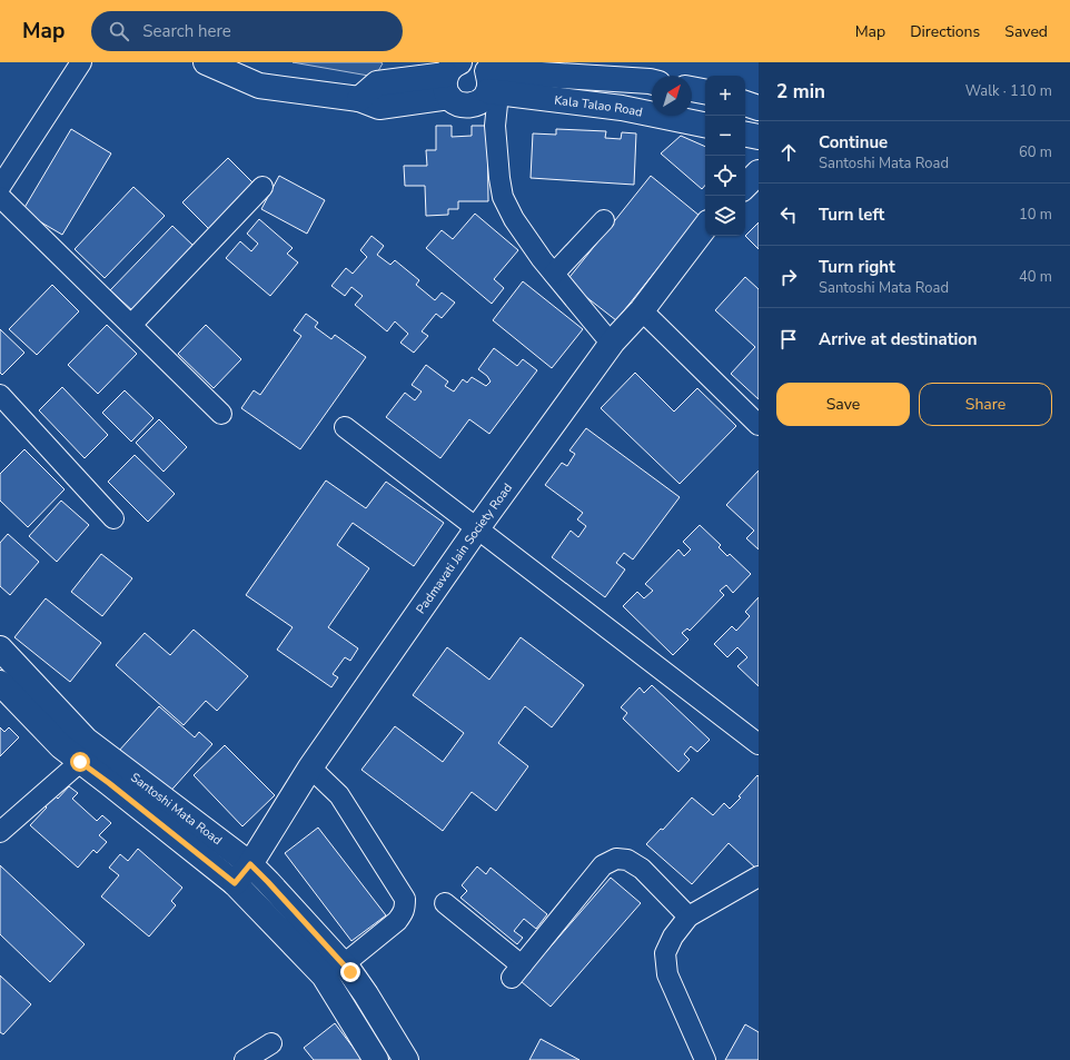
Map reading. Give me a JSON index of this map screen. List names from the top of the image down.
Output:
{
  "streets": {
    "street": ["Kala Talao Road", "Padmavati Jain Society Road", "Santoshi Mata Road"]
  },
  "crossings": [
    ["Padmavati Jain Society Road", "Santoshi Mata Road"]
  ],
  "north": "top right",
  "page": {
    "header": "Map",
    "search": "Search here",
    "nav": ["Map", "Directions", "Saved"],
    "heading": ["2 min", "Walk · 110 m"],
    "map_buttons": ["+", "−"],
    "list": [
      ["Continue", "Santoshi Mata Road", "60 m"],
      ["Turn left", "10 m"],
      ["Turn right", "Santoshi Mata Road", "40 m"],
      "Arrive at destination"
    ],
    "buttons": ["Save", "Share"]
  }
}
